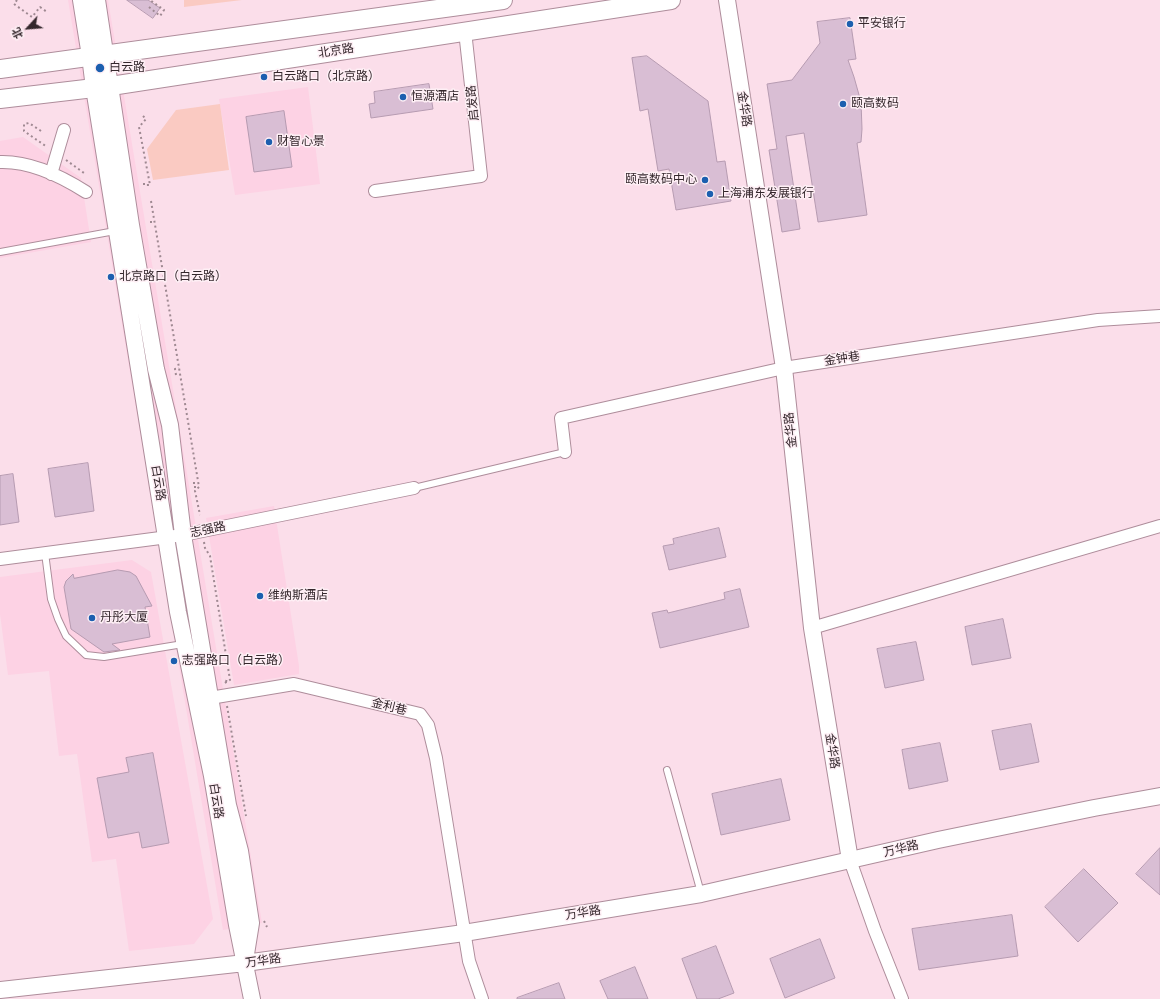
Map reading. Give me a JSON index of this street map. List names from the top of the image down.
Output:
{
  "streets": {
    "main road": ["北京路"],
    "street": [
      "启发路",
      "金华路",
      "金钟巷",
      "白云路",
      "志强路",
      "金利巷",
      "万华路"
    ]
  },
  "crossings": [
    ["北京路", "启发路"],
    ["北京路", "白云路"],
    ["金华路", "金钟巷"],
    ["金华路", "万华路"],
    ["白云路", "志强路"],
    ["白云路", "金利巷"],
    ["白云路", "万华路"],
    ["金利巷", "万华路"]
  ],
  "places": [
    "平安银行",
    "白云路",
    "白云路口（北京路）",
    "恒源酒店",
    "颐高数码",
    "财智心景",
    "颐高数码中心",
    "上海浦东发展银行",
    "北京路口（白云路）",
    "维纳斯酒店",
    "丹彤大厦",
    "志强路口（白云路）"
  ],
  "north": "bottom left"
}
